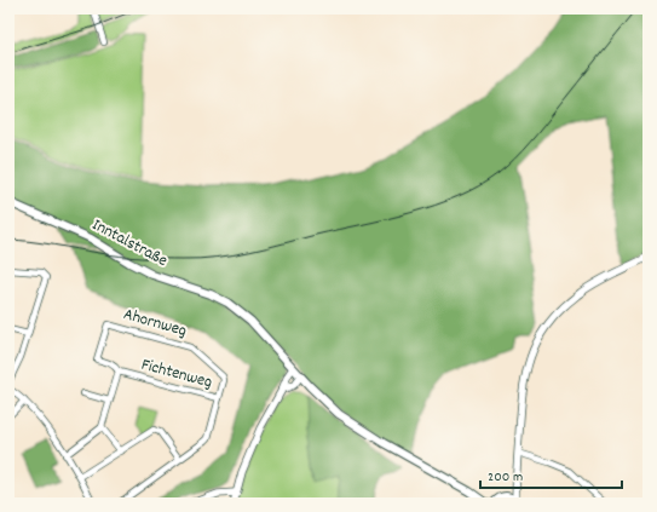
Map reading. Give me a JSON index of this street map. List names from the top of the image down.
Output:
{
  "streets": {
    "main road": ["Inntalstraße"],
    "street": ["Ahornweg", "Fichtenweg"]
  },
  "crossings": [
    ["Ahornweg", "Fichtenweg"]
  ],
  "scale_bar": "200 m"
}
